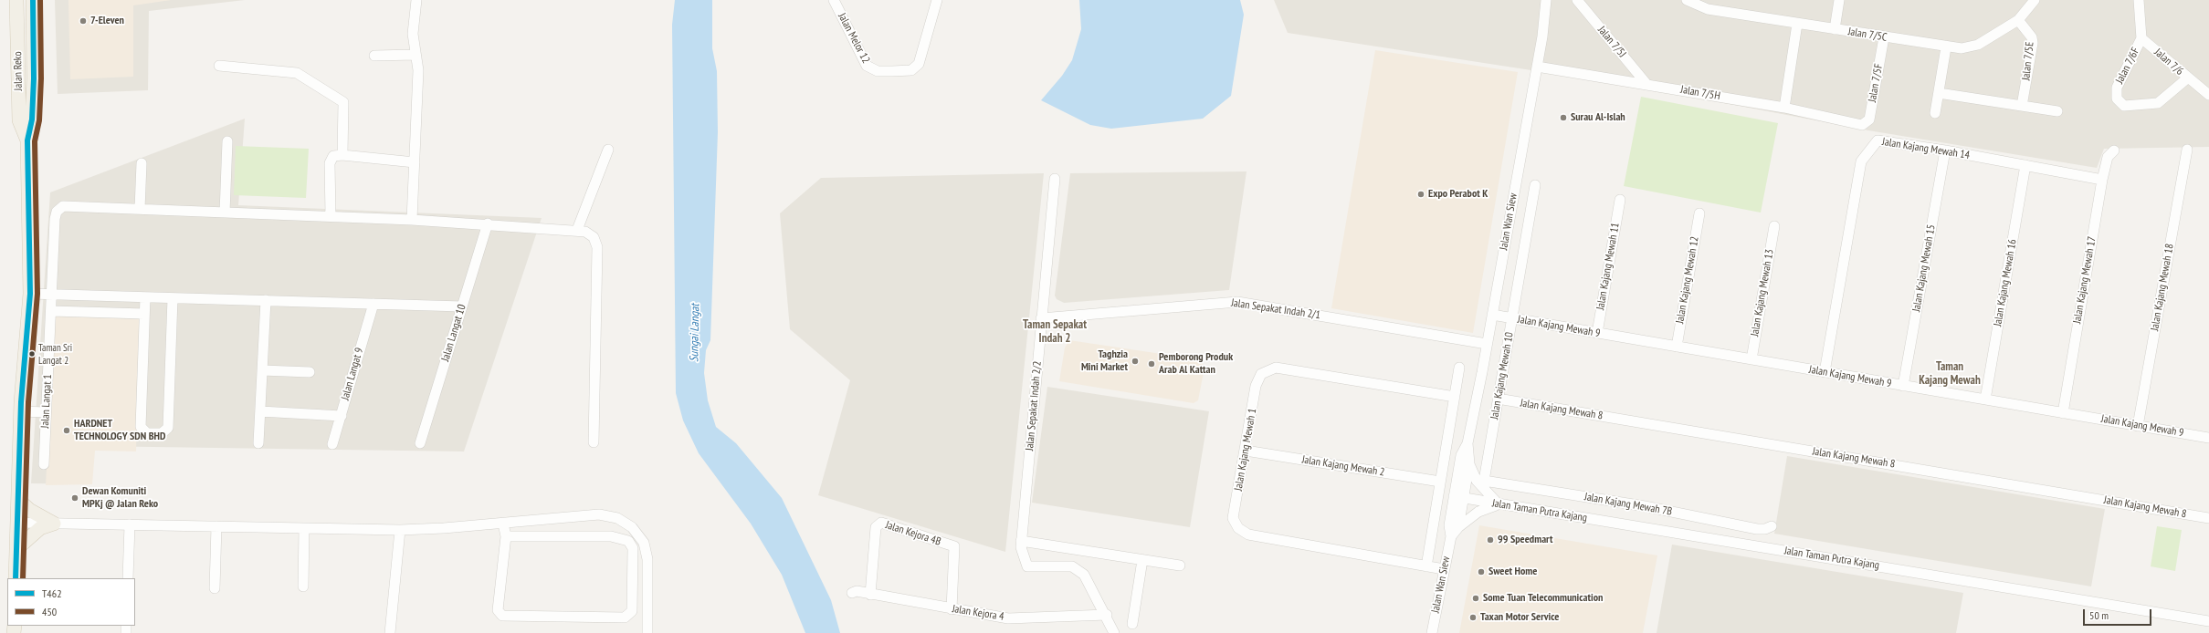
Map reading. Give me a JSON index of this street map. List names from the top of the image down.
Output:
{
  "streets": {
    "main road": ["Jalan Reko"],
    "street": [
      "Jalan 7/5C",
      "Jalan Melor 12",
      "Jalan 7/5J",
      "Jalan 7/5E",
      "Jalan 7/6",
      "Jalan 7/6F",
      "Jalan 7/5F",
      "Jalan 7/5H",
      "Jalan Kajang Mewah 14",
      "Jalan Wan Siew",
      "Jalan Kajang Mewah 11",
      "Jalan Kajang Mewah 15",
      "Jalan Kajang Mewah 12",
      "Jalan Kajang Mewah 17",
      "Jalan Kajang Mewah 16",
      "Jalan Kajang Mewah 18",
      "Jalan Kajang Mewah 13",
      "Jalan Sepakat Indah 2/1",
      "Jalan Kajang Mewah 9",
      "Jalan Langat 10",
      "Jalan Langat 9",
      "Jalan Kajang Mewah 10",
      "Jalan Langat 1",
      "Jalan Sepakat Indah 2/2",
      "Jalan Kajang Mewah 8",
      "Jalan Kajang Mewah 1",
      "Jalan Kajang Mewah 2",
      "Jalan Kajang Mewah 7B",
      "Jalan Taman Putra Kajang",
      "Jalan Kejora 4B",
      "Jalan Kejora 4"
    ]
  },
  "crossings": [
    ["Jalan 7/5C", "Jalan 7/5E"],
    ["Jalan 7/5C", "Jalan 7/5F"],
    ["Jalan 7/5J", "Jalan 7/5H"],
    ["Jalan 7/6", "Jalan 7/6F"],
    ["Jalan 7/5F", "Jalan 7/5H"],
    ["Jalan 7/5H", "Jalan Wan Siew"],
    ["Jalan Kajang Mewah 14", "Jalan Kajang Mewah 15"],
    ["Jalan Kajang Mewah 14", "Jalan Kajang Mewah 17"],
    ["Jalan Kajang Mewah 14", "Jalan Kajang Mewah 16"],
    ["Jalan Kajang Mewah 14", "Jalan Kajang Mewah 9"],
    ["Jalan Wan Siew", "Jalan Sepakat Indah 2/1"],
    ["Jalan Wan Siew", "Jalan Kajang Mewah 9"],
    ["Jalan Wan Siew", "Jalan Kajang Mewah 1"],
    ["Jalan Wan Siew", "Jalan Taman Putra Kajang"],
    ["Jalan Kajang Mewah 11", "Jalan Kajang Mewah 9"],
    ["Jalan Kajang Mewah 15", "Jalan Kajang Mewah 9"],
    ["Jalan Kajang Mewah 12", "Jalan Kajang Mewah 9"],
    ["Jalan Kajang Mewah 17", "Jalan Kajang Mewah 9"],
    ["Jalan Kajang Mewah 16", "Jalan Kajang Mewah 9"],
    ["Jalan Kajang Mewah 18", "Jalan Kajang Mewah 9"],
    ["Jalan Kajang Mewah 13", "Jalan Kajang Mewah 9"],
    ["Jalan Sepakat Indah 2/1", "Jalan Sepakat Indah 2/2"],
    ["Jalan Kajang Mewah 9", "Jalan Kajang Mewah 10"],
    ["Jalan Kajang Mewah 10", "Jalan Kajang Mewah 8"],
    ["Jalan Kajang Mewah 10", "Jalan Kajang Mewah 7B"],
    ["Jalan Sepakat Indah 2/2", "Jalan Kejora 4"],
    ["Jalan Kajang Mewah 1", "Jalan Kajang Mewah 2"],
    ["Jalan Kejora 4B", "Jalan Kejora 4"]
  ],
  "districts": ["Taman Sepakat Indah 2", "Taman Kajang Mewah"],
  "water": ["Sungai Langat"],
  "places": [
    "7-Eleven",
    "Surau Al-Islah",
    "Expo Perabot K",
    "Taman Sri Langat 2",
    "Taghzia Mini Market",
    "Pemborong Produk Arab Al Kattan",
    "HARDNET TECHNOLOGY SDN BHD",
    "Dewan Komuniti MPKj @ Jalan Reko",
    "99 Speedmart",
    "Sweet Home",
    "Some Tuan Telecommunication",
    "Taxan Motor Service"
  ],
  "lines": ["transit line T462", "transit line 450"],
  "legend": ["T462", "450"],
  "scale_bar": "50 m"
}
